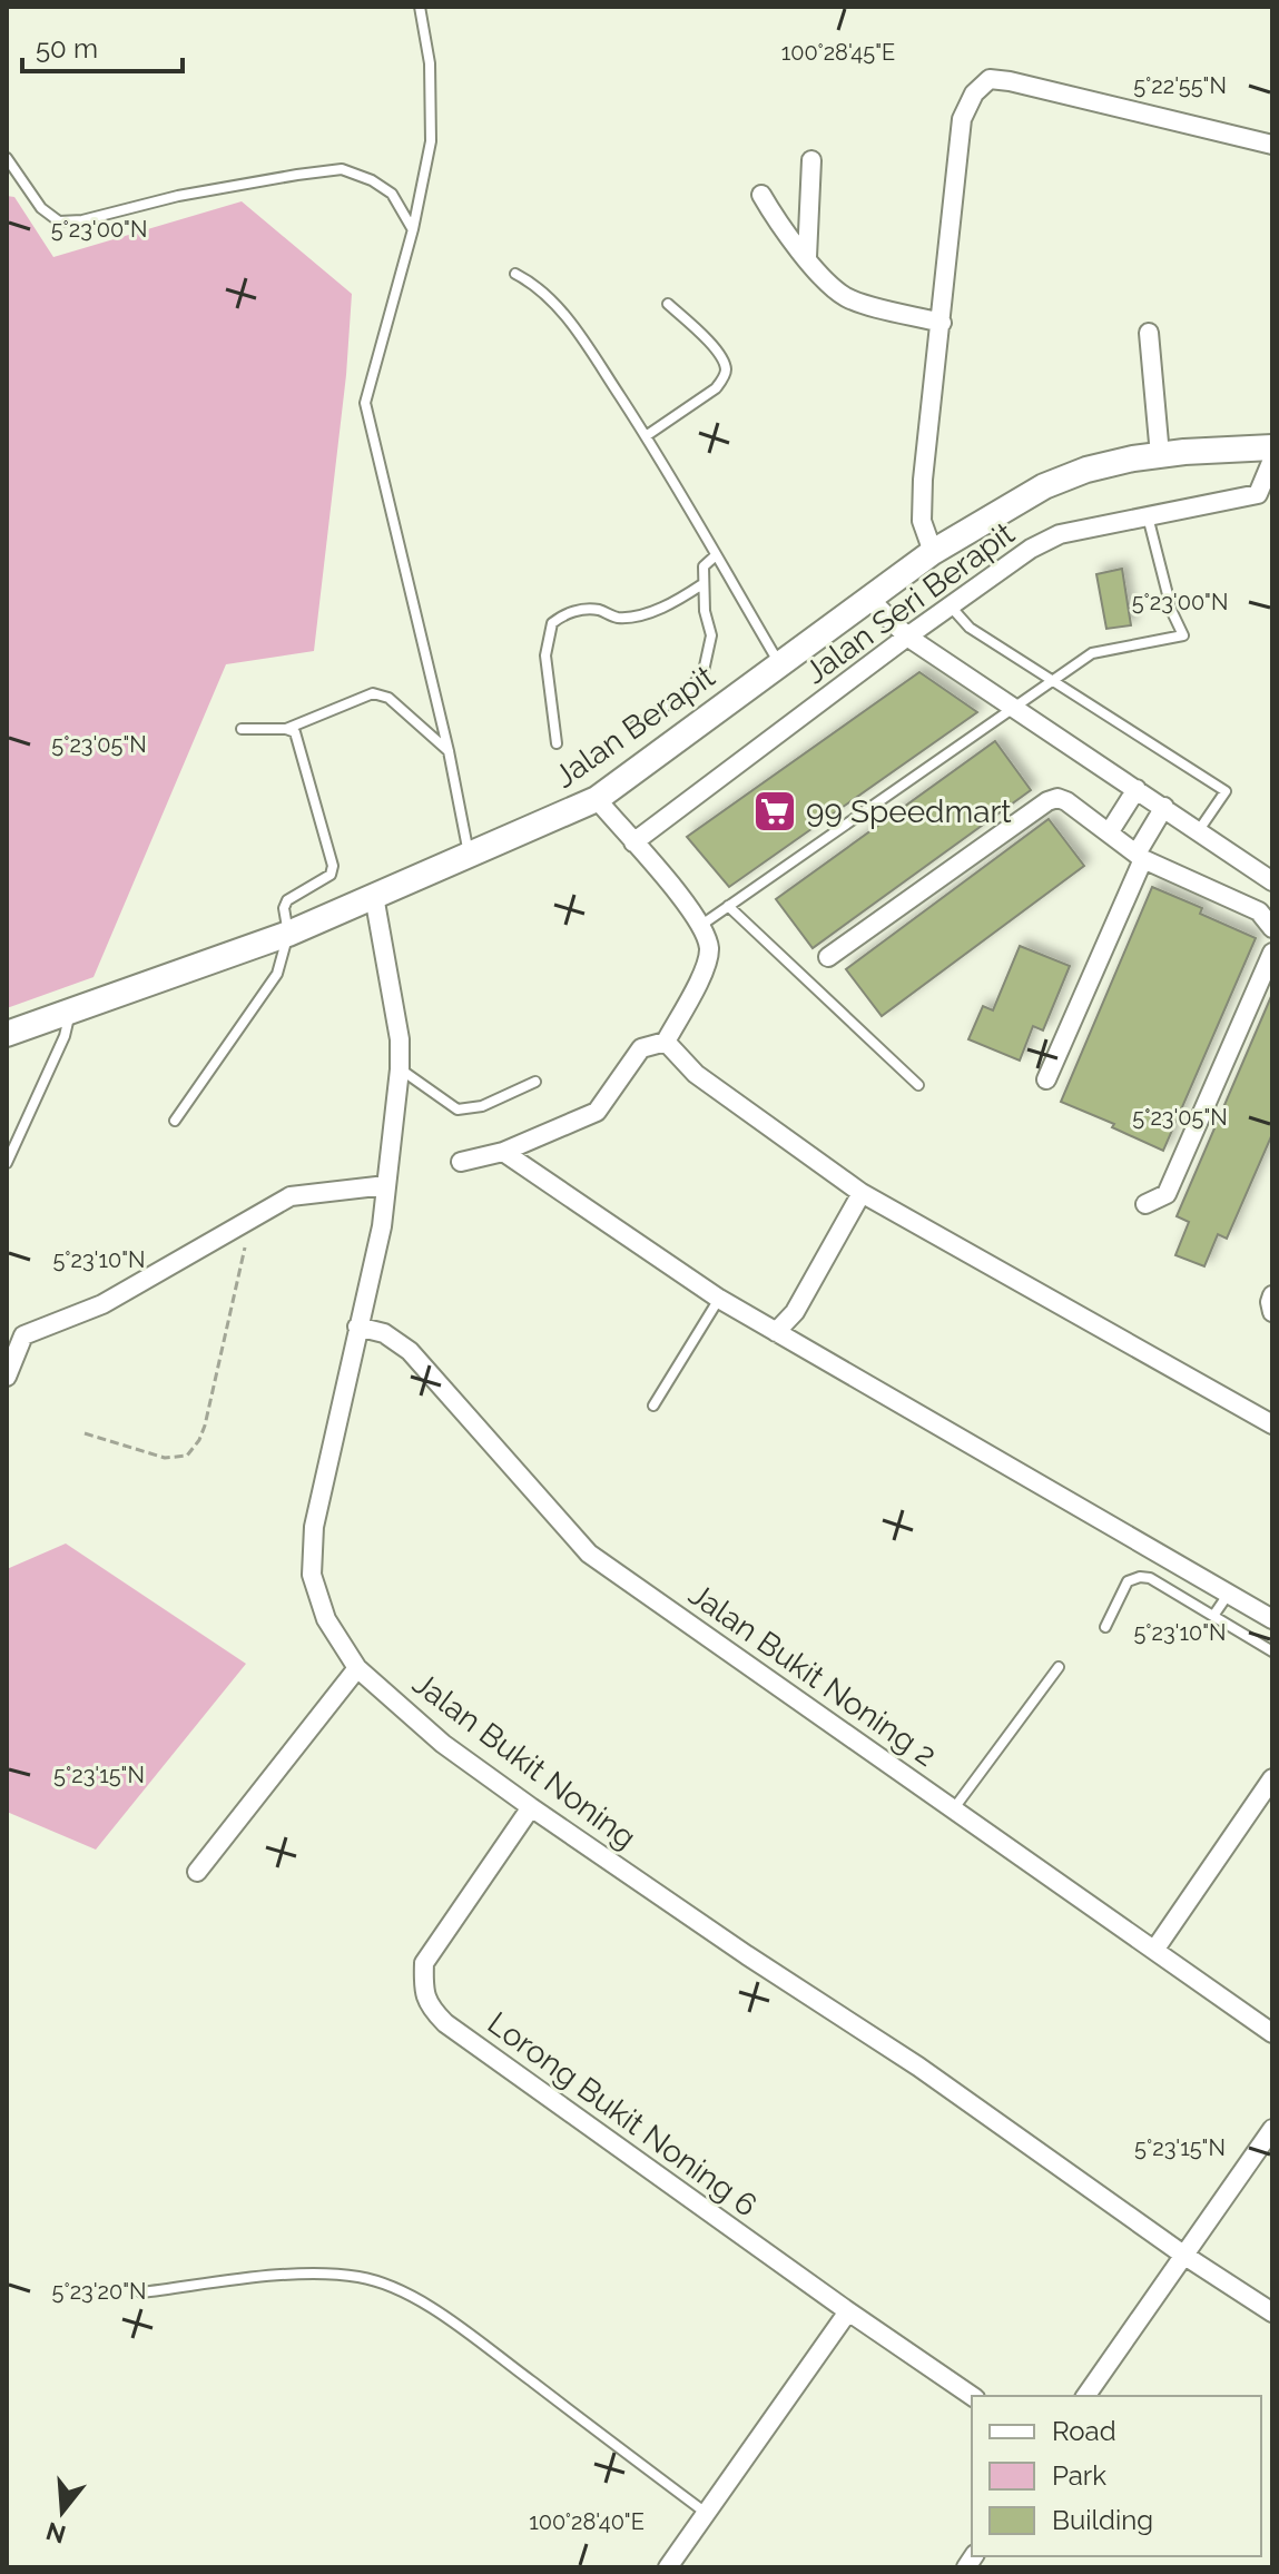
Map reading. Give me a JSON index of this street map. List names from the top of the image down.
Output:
{
  "streets": {
    "main road": ["Jalan Berapit"],
    "street": [
      "Jalan Seri Berapit",
      "Jalan Bukit Noning 2",
      "Jalan Bukit Noning",
      "Lorong Bukit Noning 6"
    ]
  },
  "crossings": [
    ["Jalan Berapit", "Jalan Bukit Noning"],
    ["Jalan Bukit Noning 2", "Jalan Bukit Noning"],
    ["Jalan Bukit Noning", "Lorong Bukit Noning 6"]
  ],
  "places": {
    "supermarket": ["99 Speedmart"]
  },
  "legend": ["Road", "Park", "Building"],
  "scale_bar": "50 m",
  "north": "bottom",
  "coordinates": [
    "100°28'45\"E",
    "5°22'55\"N",
    "5°23'00\"N",
    "5°23'05\"N",
    "5°23'10\"N",
    "5°23'15\"N",
    "5°23'20\"N",
    "100°28'40\"E"
  ]
}
